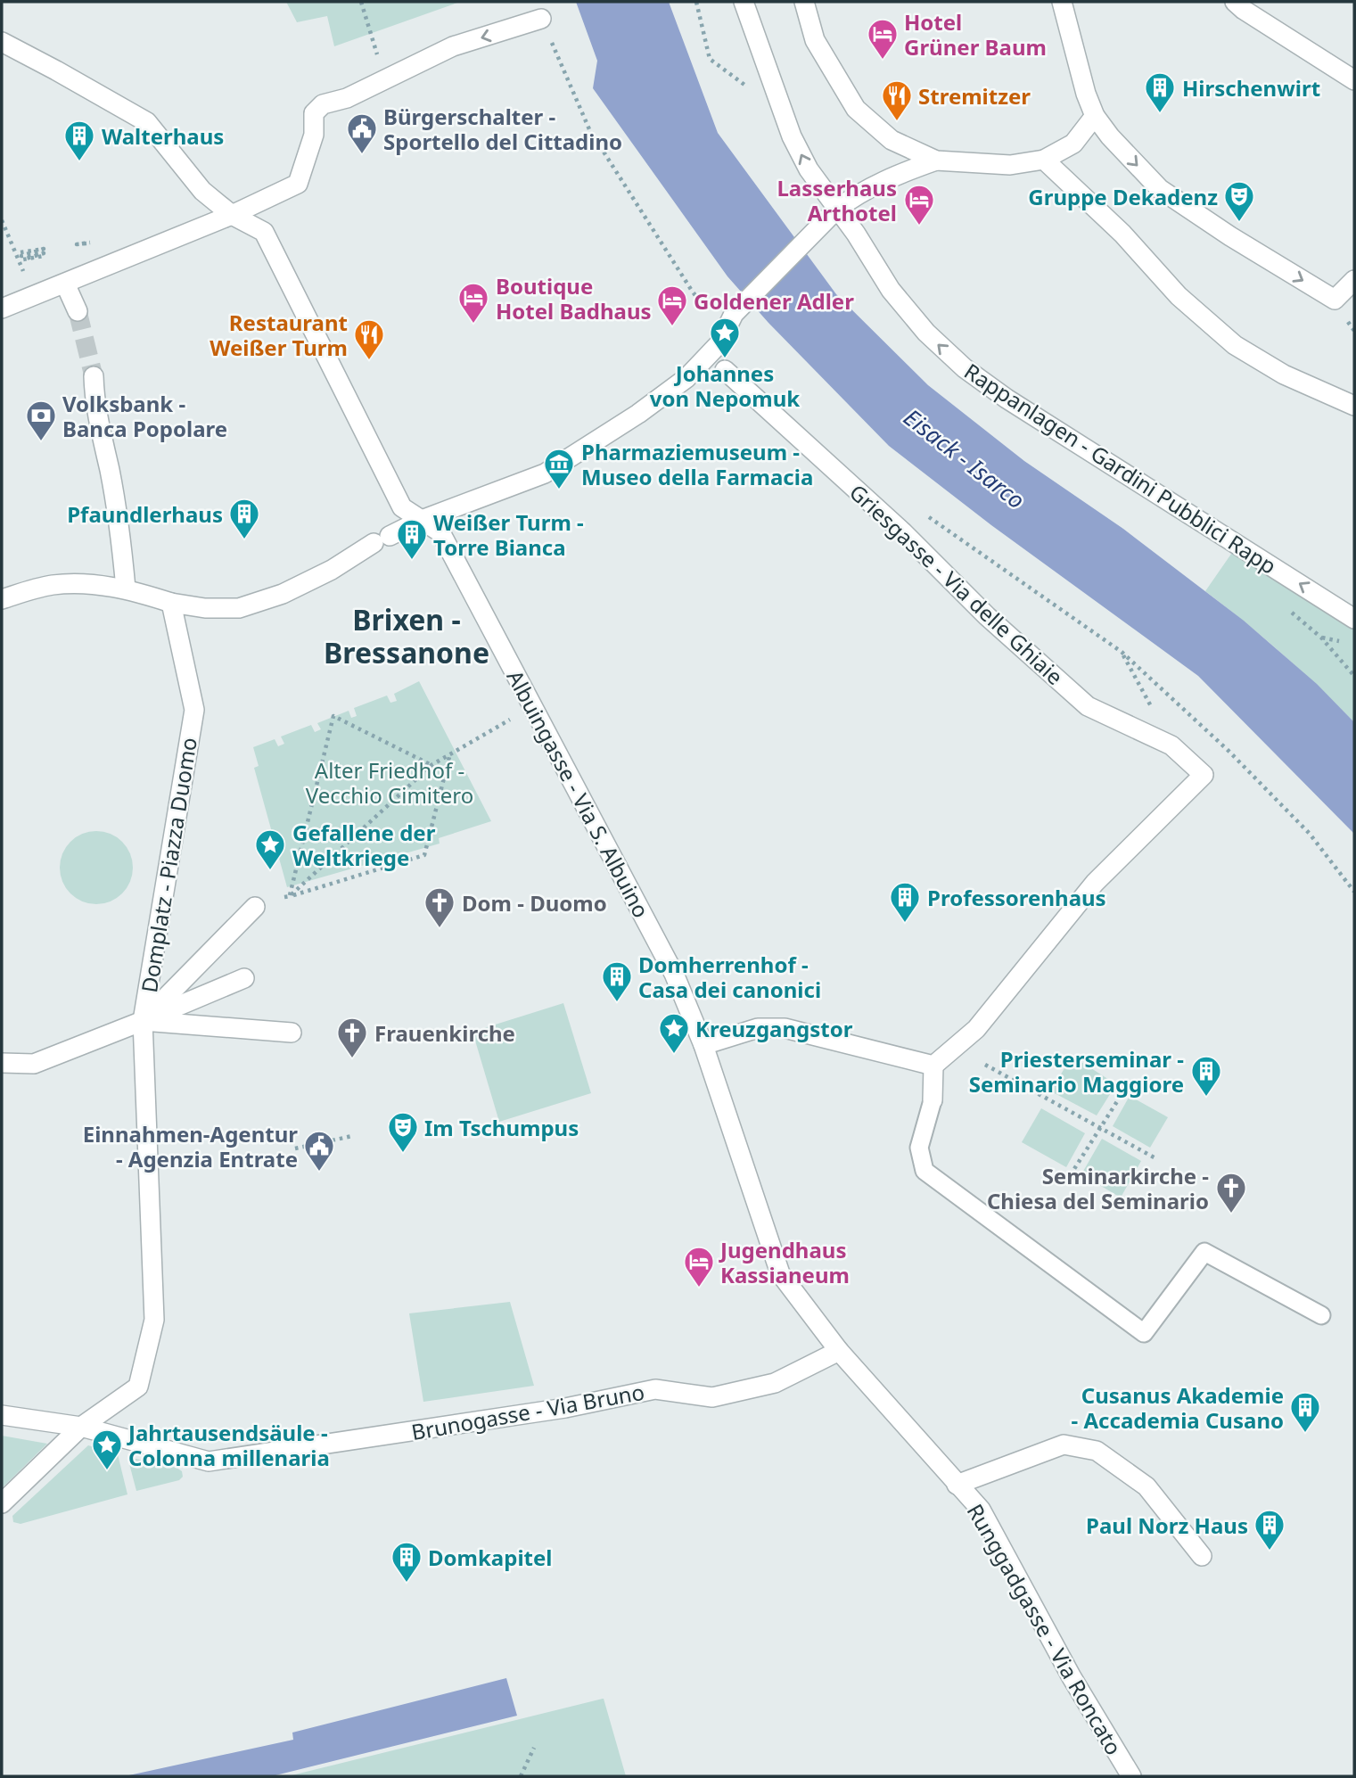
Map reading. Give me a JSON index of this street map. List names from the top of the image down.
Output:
{
  "streets": {
    "street": [
      "Rappanlagen - Gardini Pubblici Rapp",
      "Griesgasse - Via delle Ghiaie",
      "Albuingasse - Via S. Albuino",
      "Domplatz - Piazza Duomo",
      "Brunogasse - Via Bruno",
      "Runggadgasse - Via Roncato"
    ]
  },
  "crossings": [
    ["Albuingasse - Via S. Albuino", "Brunogasse - Via Bruno"],
    ["Albuingasse - Via S. Albuino", "Runggadgasse - Via Roncato"],
    ["Domplatz - Piazza Duomo", "Brunogasse - Via Bruno"],
    ["Brunogasse - Via Bruno", "Runggadgasse - Via Roncato"]
  ],
  "districts": ["Brixen - Bressanone"],
  "water": ["Eisack - Isarco"],
  "parks": ["Alter Friedhof - Vecchio Cimitero"],
  "places": {
    "hotel": [
      "Hotel Grüner Baum",
      "Lasserhaus Arthotel",
      "Boutique Hotel Badhaus",
      "Goldener Adler",
      "Jugendhaus Kassianeum"
    ],
    "building": [
      "Hirschenwirt",
      "Walterhaus",
      "Pfaundlerhaus",
      "Weißer Turm - Torre Bianca",
      "Professorenhaus",
      "Domherrenhof - Casa dei canonici",
      "Priesterseminar - Seminario Maggiore",
      "Cusanus Akademie - Accademia Cusano",
      "Paul Norz Haus",
      "Domkapitel"
    ],
    "restaurant": ["Stremitzer", "Restaurant Weißer Turm"],
    "public building": ["Bürgerschalter - Sportello del Cittadino", "Einnahmen-Agentur - Agenzia Entrate"],
    "theatre": ["Gruppe Dekadenz", "Im Tschumpus"],
    "place": [
      "Johannes von Nepomuk",
      "Gefallene der Weltkriege",
      "Kreuzgangstor",
      "Jahrtausendsäule - Colonna millenaria"
    ],
    "bank": ["Volksbank - Banca Popolare"],
    "museum": ["Pharmaziemuseum - Museo della Farmacia"],
    "church": ["Dom - Duomo", "Frauenkirche", "Seminarkirche - Chiesa del Seminario"]
  }
}
